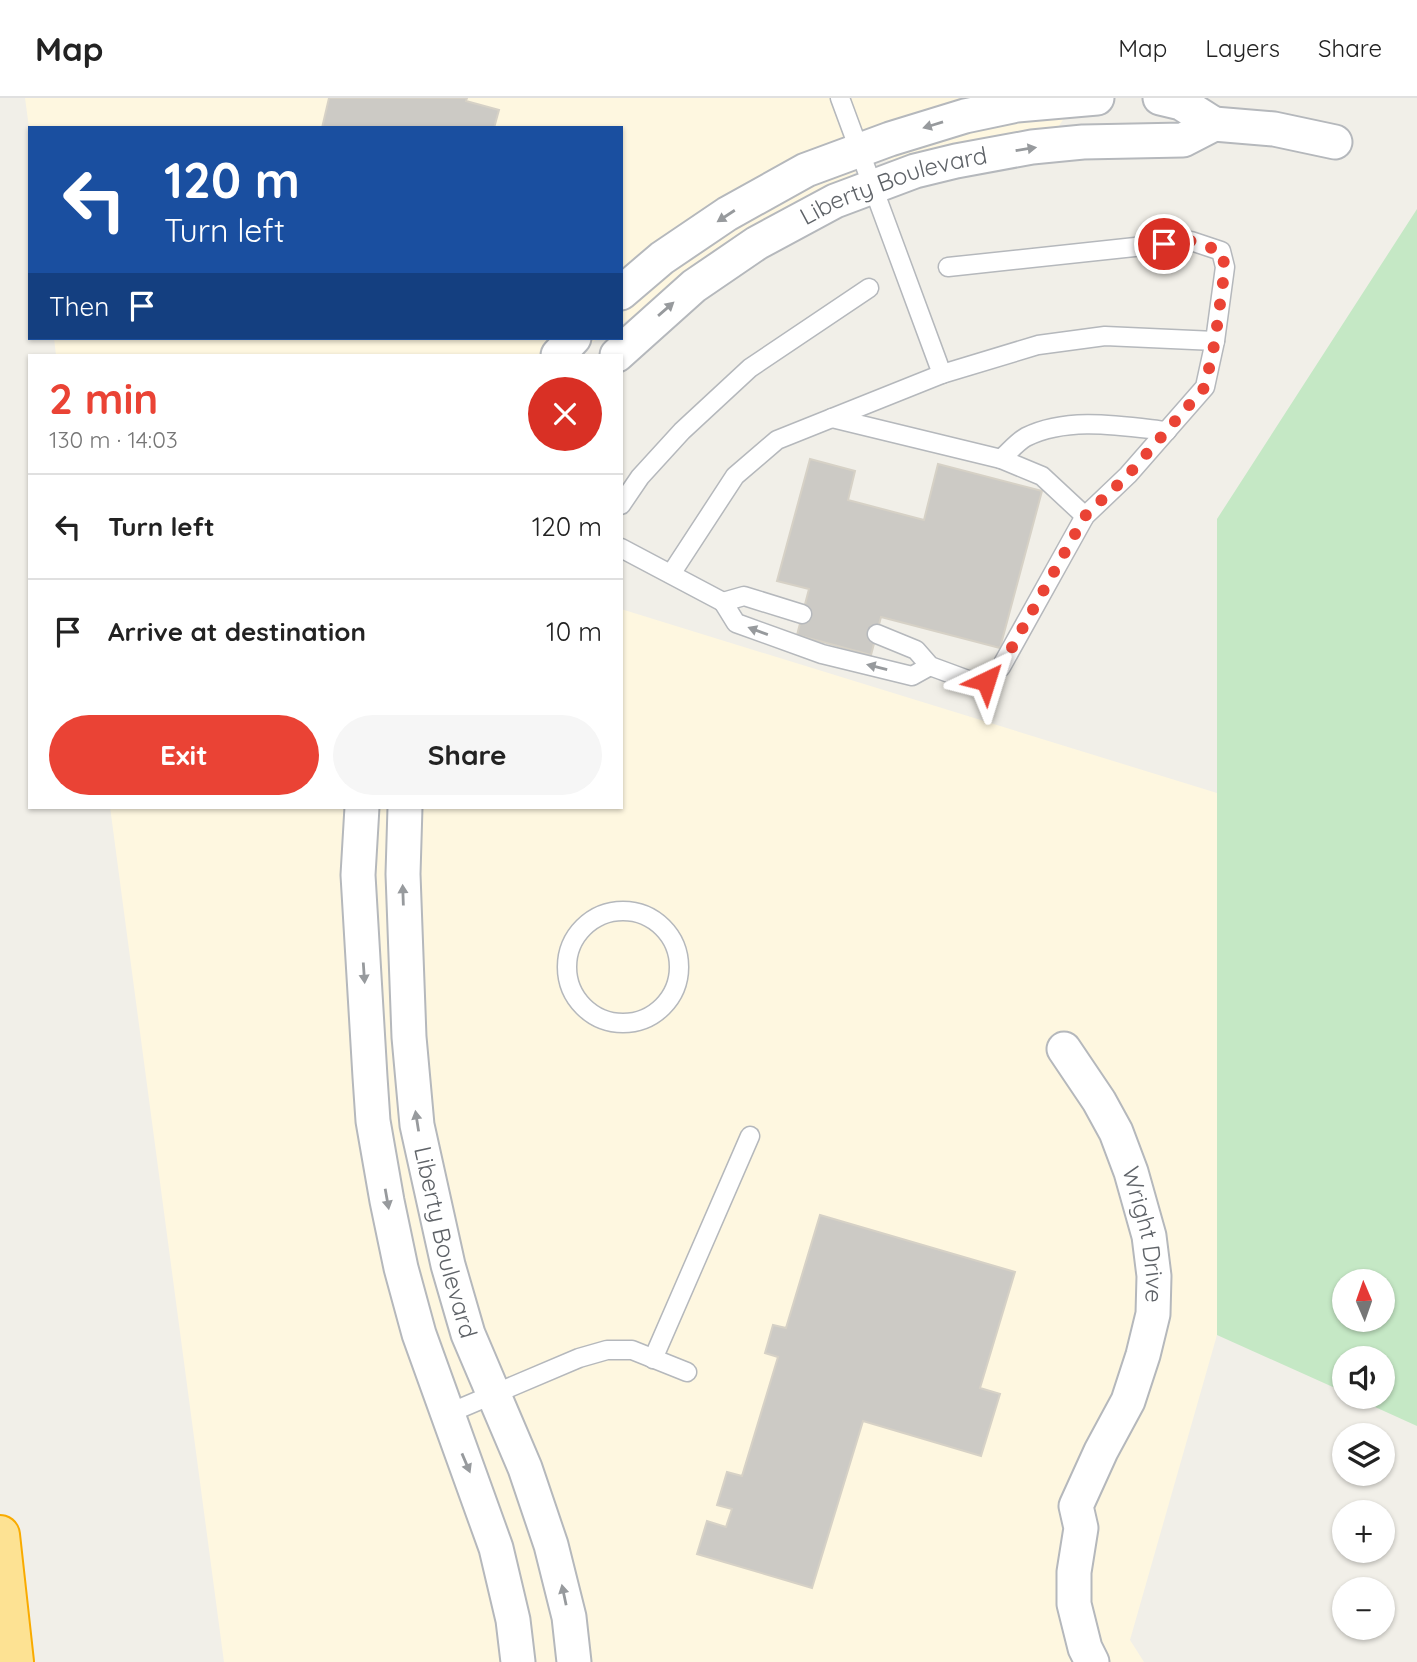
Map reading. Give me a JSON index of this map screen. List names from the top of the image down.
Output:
{
  "streets": {
    "street": ["Liberty Boulevard", "Wright Drive"]
  },
  "north": "top",
  "page": {
    "header": "Map",
    "nav": ["Map", "Layers", "Share"],
    "turn": ["120 m", "Turn left"],
    "then": "Then",
    "heading": ["2 min", "130 m · 14:03"],
    "list": [
      {
        "name": "Turn left",
        "value": "120 m"
      },
      {
        "name": "Arrive at destination",
        "value": "10 m"
      }
    ],
    "buttons": ["Exit", "Share"],
    "map_buttons": ["+", "−"]
  }
}
